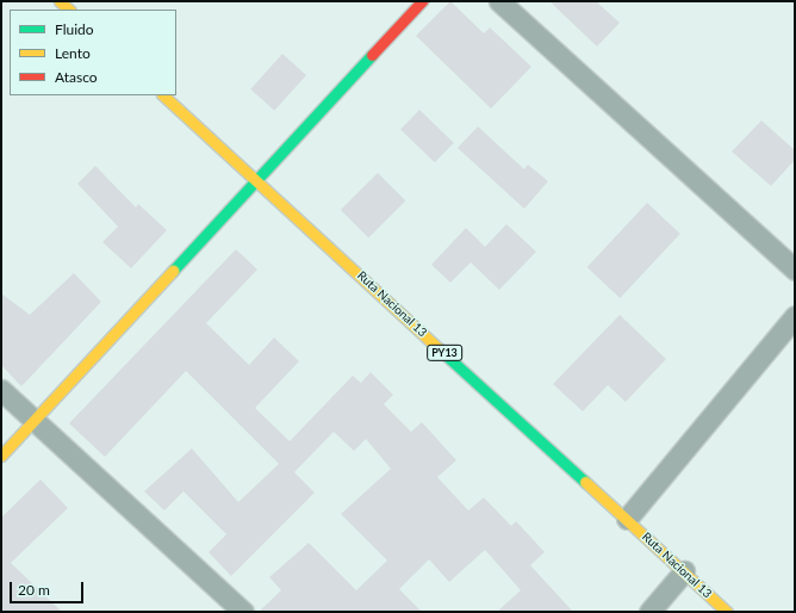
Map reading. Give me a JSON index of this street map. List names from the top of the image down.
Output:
{
  "streets": {
    "main road": ["Ruta Nacional 13", "PY13"]
  },
  "legend": ["Fluido", "Lento", "Atasco"],
  "scale_bar": "20 m"
}
